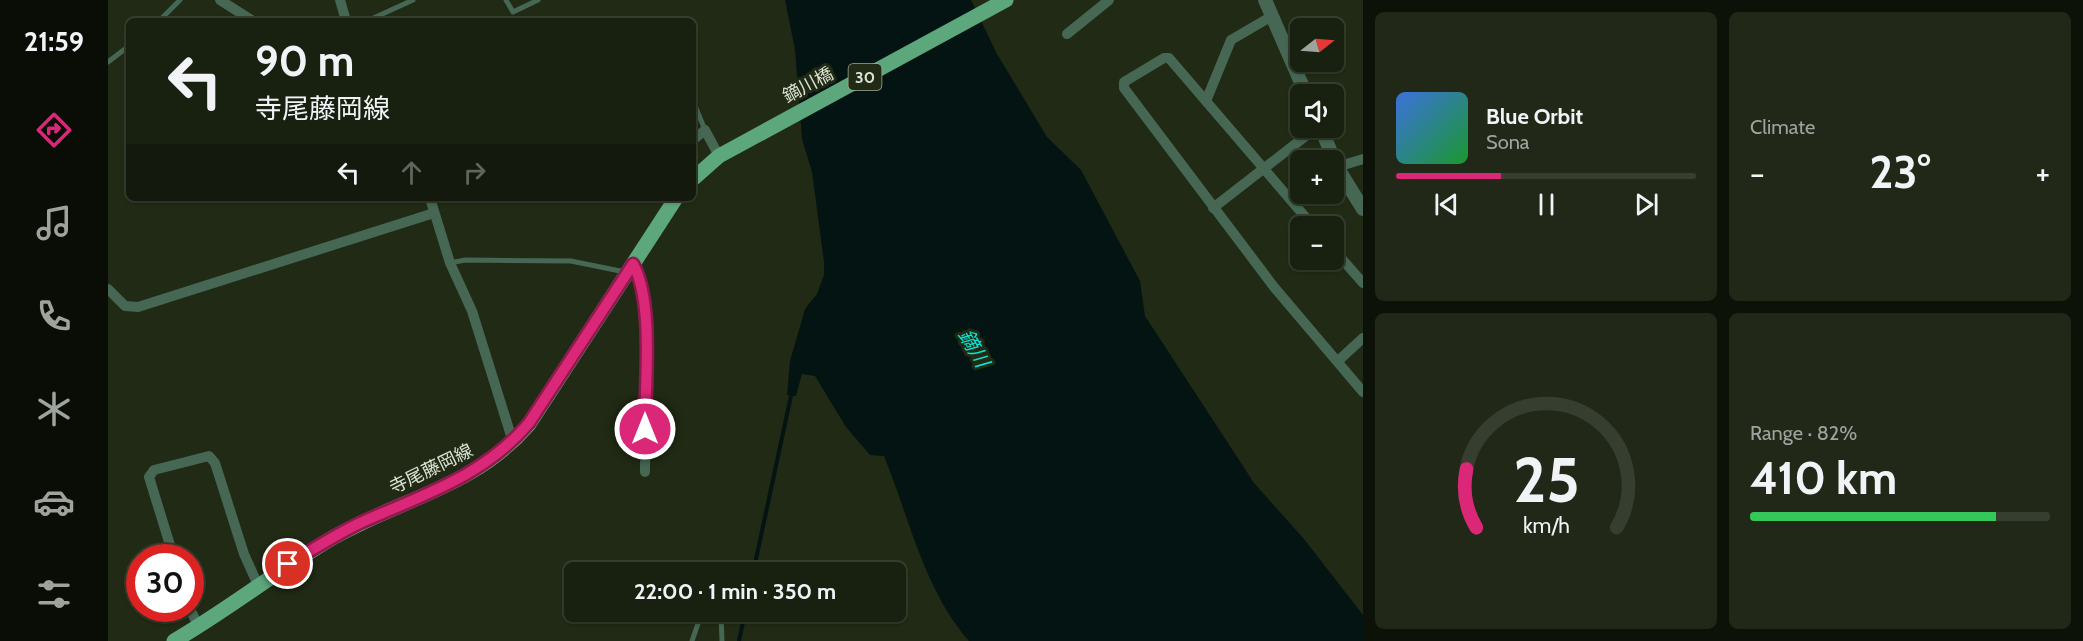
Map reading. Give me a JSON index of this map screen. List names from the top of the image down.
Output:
{
  "streets": {
    "main road": ["30", "鏑川橋", "寺尾藤岡線"]
  },
  "crossings": [
    ["30", "鏑川橋"]
  ],
  "water": ["鏑川"],
  "north": "right",
  "page": {
    "tabs": "21:59",
    "tile": [
      "Climate",
      ["Range · 82%", "410 km"]
    ],
    "map_buttons": ["+", "−"],
    "turn": ["90 m", "寺尾藤岡線"],
    "song": ["Blue Orbit", "Sona"],
    "heat": ["−", "23°", "+"],
    "limit": "30",
    "trip": "22:00 · 1 min · 350 m",
    "gauge": ["25", "km/h"]
  }
}
